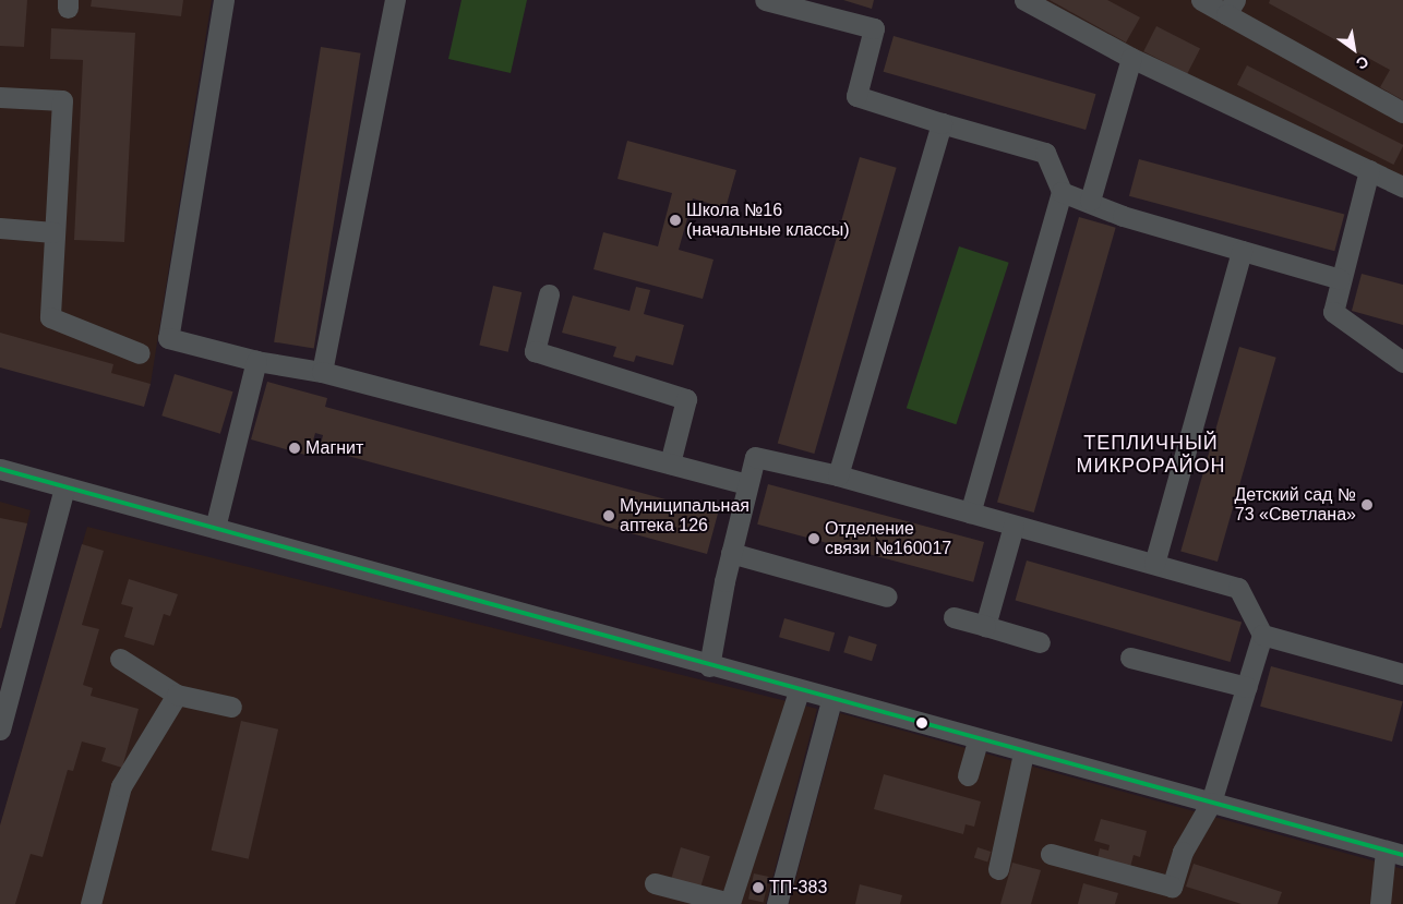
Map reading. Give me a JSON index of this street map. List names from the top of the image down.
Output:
{
  "districts": ["ТЕПЛИЧНЫЙ МИКРОРАЙОН"],
  "places": [
    "Школа №16 (начальные классы)",
    "Магнит",
    "Детский сад № 73 «Светлана»",
    "Муниципальная аптека 126",
    "Отделение связи №160017",
    "ТП-383"
  ],
  "north": "bottom right"
}
